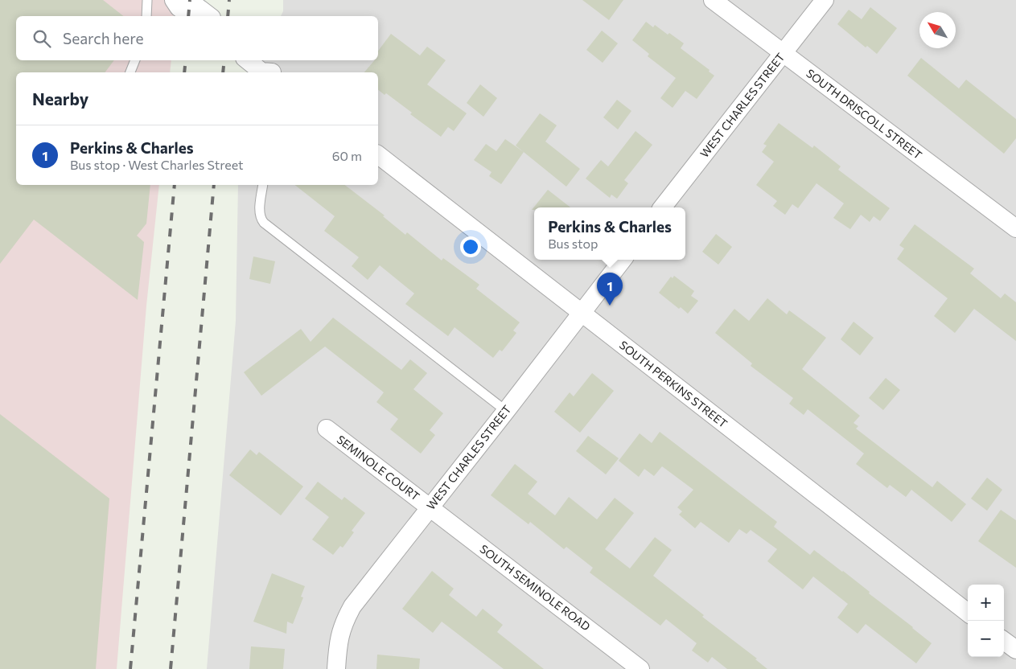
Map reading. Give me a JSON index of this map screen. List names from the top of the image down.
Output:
{
  "streets": {
    "street": [
      "WEST CHARLES STREET",
      "SOUTH DRISCOLL STREET",
      "SOUTH PERKINS STREET",
      "SEMINOLE COURT",
      "SOUTH SEMINOLE ROAD"
    ]
  },
  "crossings": [
    ["WEST CHARLES STREET", "SOUTH DRISCOLL STREET"],
    ["WEST CHARLES STREET", "SOUTH PERKINS STREET"],
    ["WEST CHARLES STREET", "SEMINOLE COURT"],
    ["WEST CHARLES STREET", "SOUTH SEMINOLE ROAD"],
    ["SEMINOLE COURT", "SOUTH SEMINOLE ROAD"]
  ],
  "north": "top left",
  "page": {
    "search": "Search here",
    "heading": "Nearby",
    "list": [
      {
        "mark": "1",
        "name": "Perkins & Charles",
        "note": "Bus stop · West Charles Street",
        "value": "60 m"
      }
    ],
    "popup": ["Perkins & Charles", "Bus stop"],
    "pins": "1",
    "map_buttons": ["+", "−"]
  }
}
